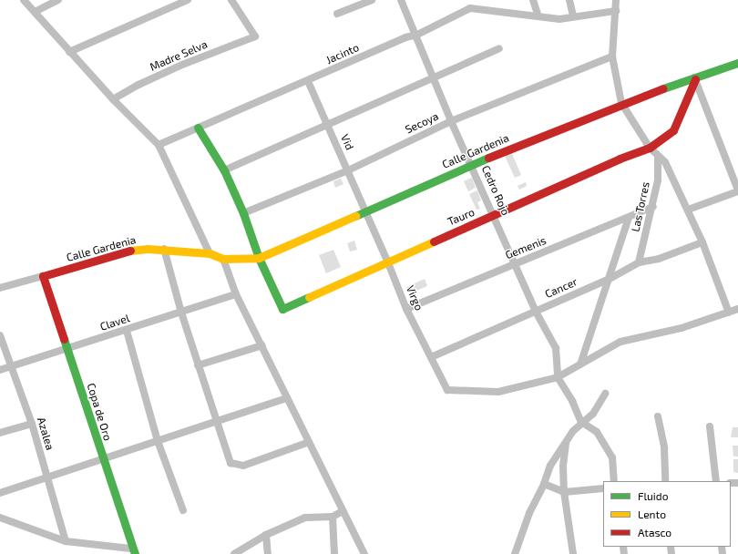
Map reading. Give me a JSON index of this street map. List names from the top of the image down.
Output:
{
  "streets": {
    "street": [
      "Jacinto",
      "Madre Selva",
      "Secoya",
      "Vid",
      "Calle Gardenia",
      "Cedro Rojo",
      "Las Torres",
      "Tauro",
      "Gemenis",
      "Cancer",
      "Virgo",
      "Clavel",
      "Copa de Oro",
      "Azalea"
    ]
  },
  "crossings": [
    ["Jacinto", "Vid"],
    ["Jacinto", "Cedro Rojo"],
    ["Secoya", "Vid"],
    ["Secoya", "Cedro Rojo"],
    ["Vid", "Calle Gardenia"],
    ["Vid", "Virgo"],
    ["Calle Gardenia", "Cedro Rojo"],
    ["Calle Gardenia", "Tauro"],
    ["Calle Gardenia", "Virgo"],
    ["Calle Gardenia", "Copa de Oro"],
    ["Cedro Rojo", "Tauro"],
    ["Cedro Rojo", "Gemenis"],
    ["Cedro Rojo", "Cancer"],
    ["Cedro Rojo", "Virgo"],
    ["Las Torres", "Gemenis"],
    ["Las Torres", "Cancer"],
    ["Tauro", "Virgo"],
    ["Gemenis", "Virgo"],
    ["Cancer", "Virgo"],
    ["Clavel", "Copa de Oro"],
    ["Clavel", "Azalea"]
  ],
  "legend": ["Fluido", "Lento", "Atasco"]
}
